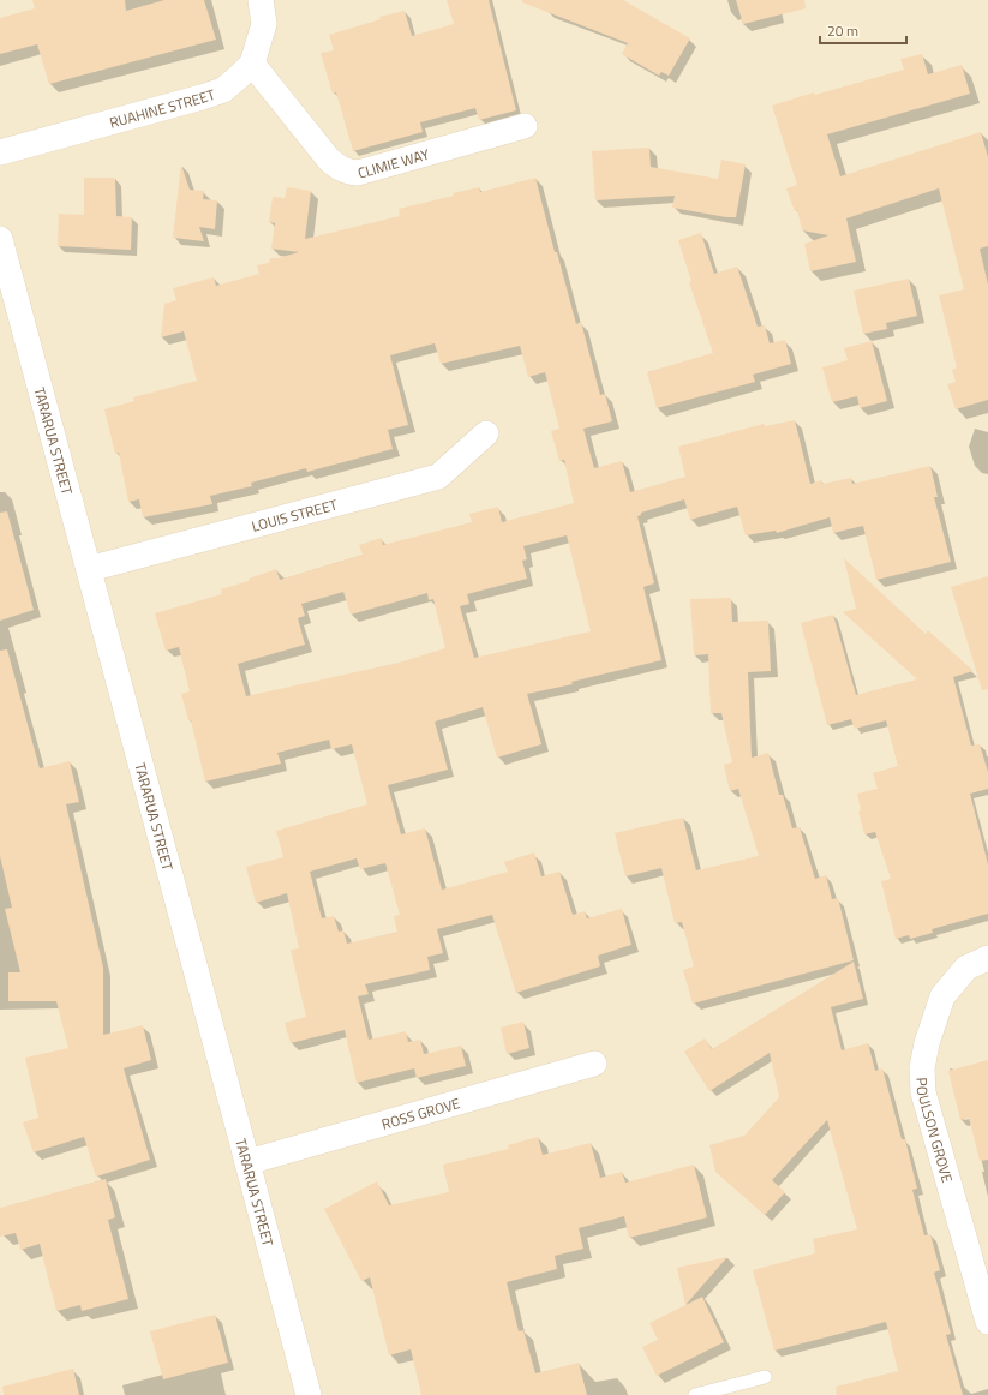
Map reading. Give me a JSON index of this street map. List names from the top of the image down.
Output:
{
  "streets": {
    "street": [
      "RUAHINE STREET",
      "CLIMIE WAY",
      "TARARUA STREET",
      "LOUIS STREET",
      "ROSS GROVE",
      "POULSON GROVE"
    ]
  },
  "crossings": [
    ["RUAHINE STREET", "CLIMIE WAY"],
    ["TARARUA STREET", "LOUIS STREET"],
    ["TARARUA STREET", "ROSS GROVE"]
  ],
  "scale_bar": "20 m"
}
